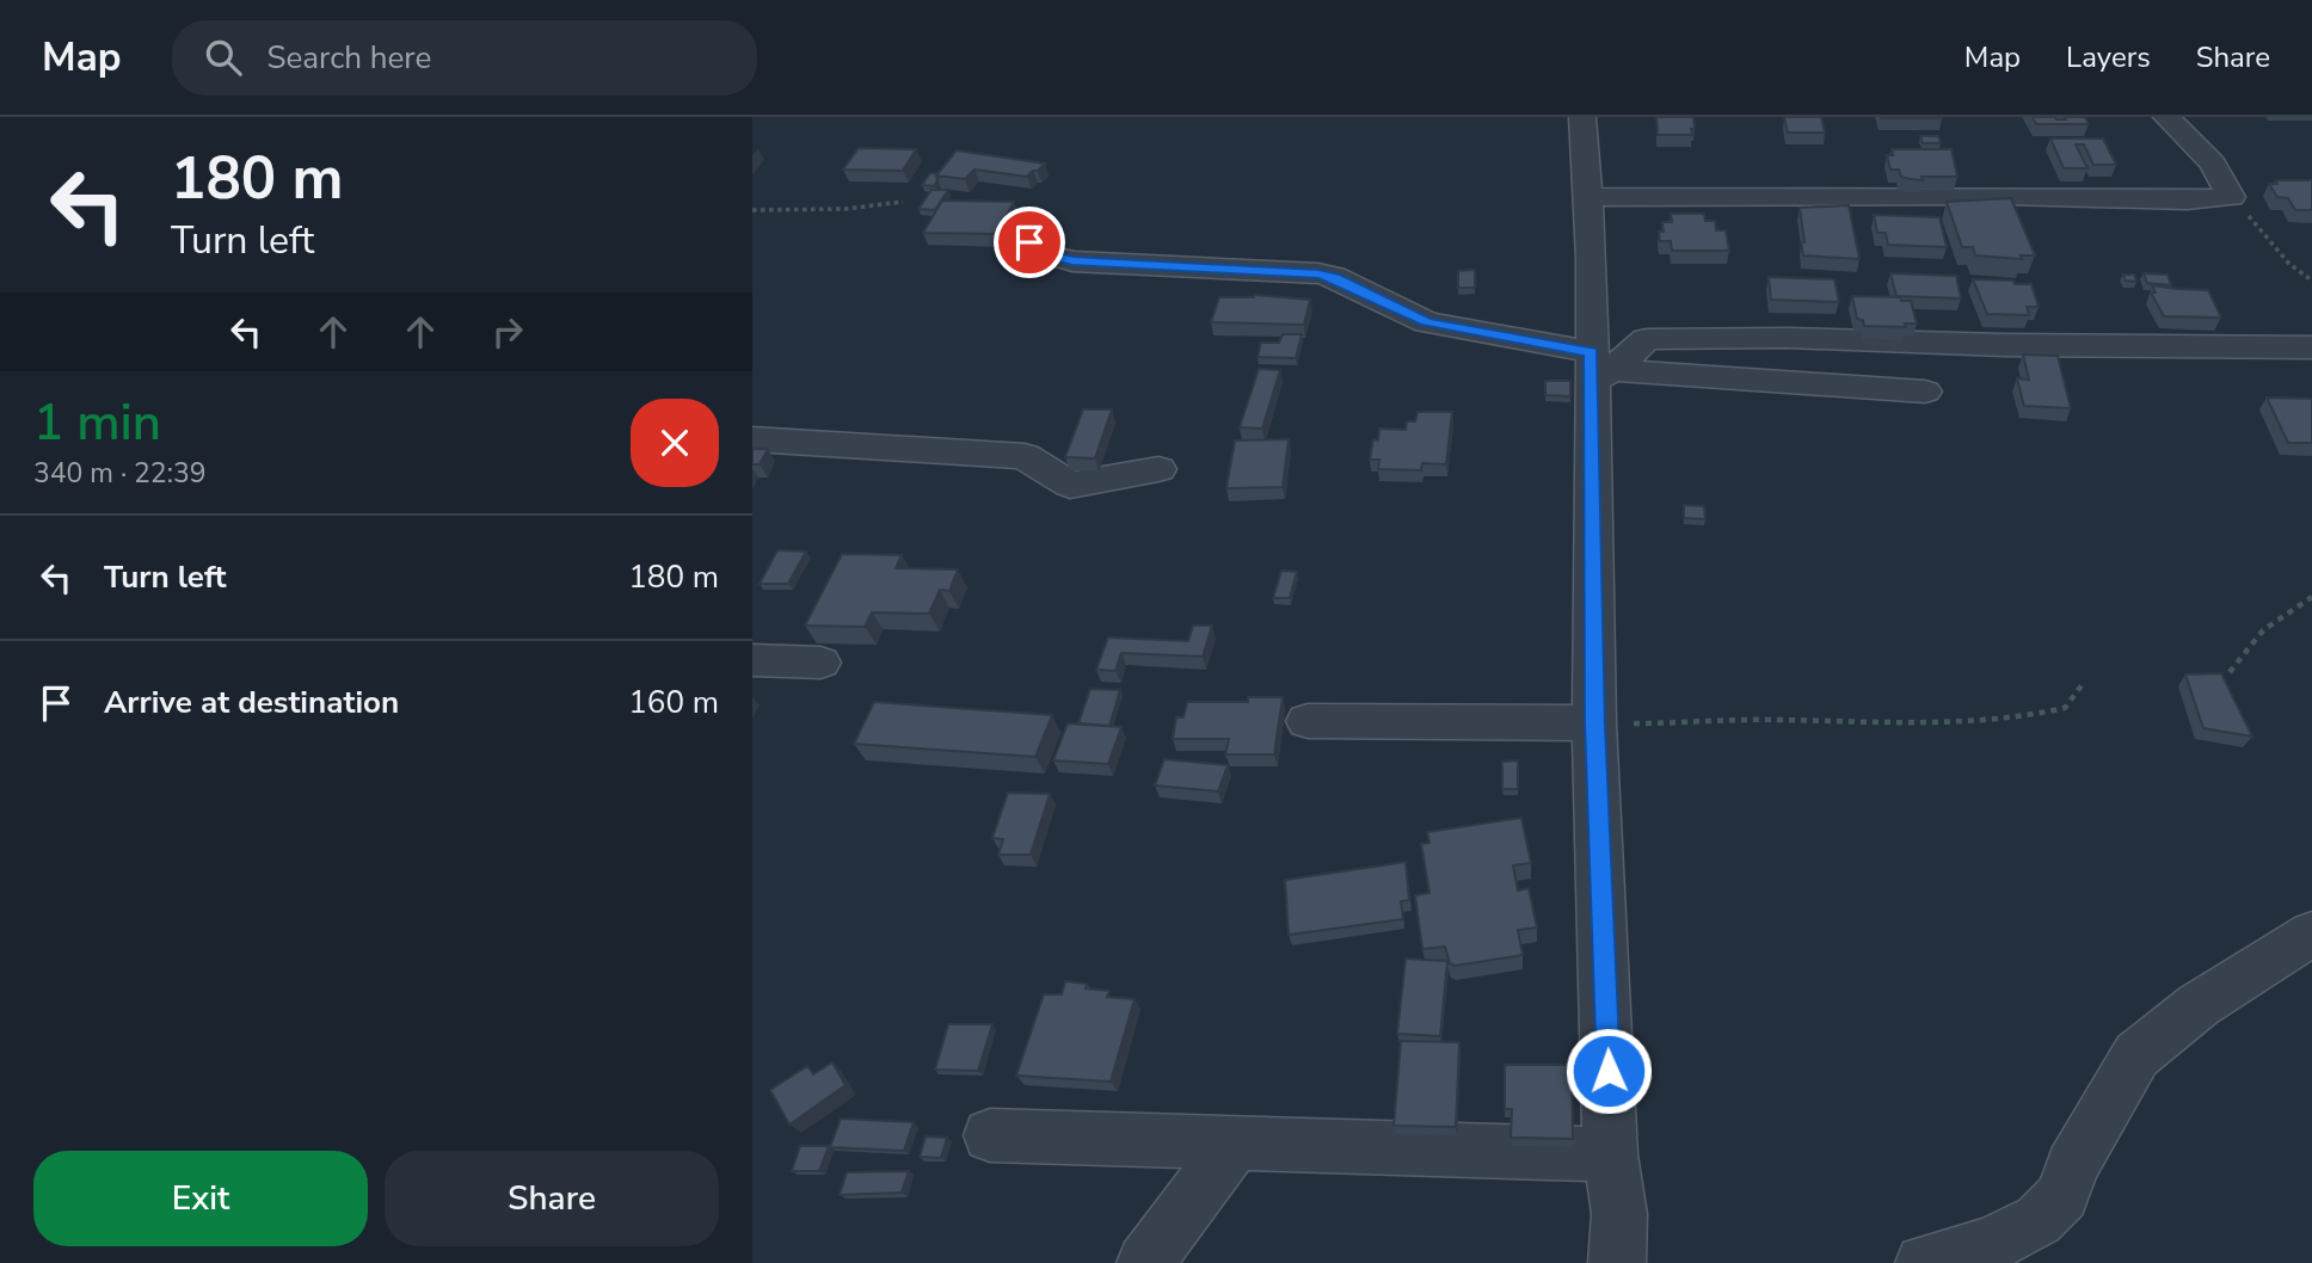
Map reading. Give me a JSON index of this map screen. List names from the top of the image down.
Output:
{
  "page": {
    "header": "Map",
    "search": "Search here",
    "nav": ["Map", "Layers", "Share"],
    "turn": ["180 m", "Turn left"],
    "heading": ["1 min", "340 m · 22:39"],
    "list": [
      {
        "name": "Turn left",
        "value": "180 m"
      },
      {
        "name": "Arrive at destination",
        "value": "160 m"
      }
    ],
    "buttons": ["Exit", "Share"]
  }
}
